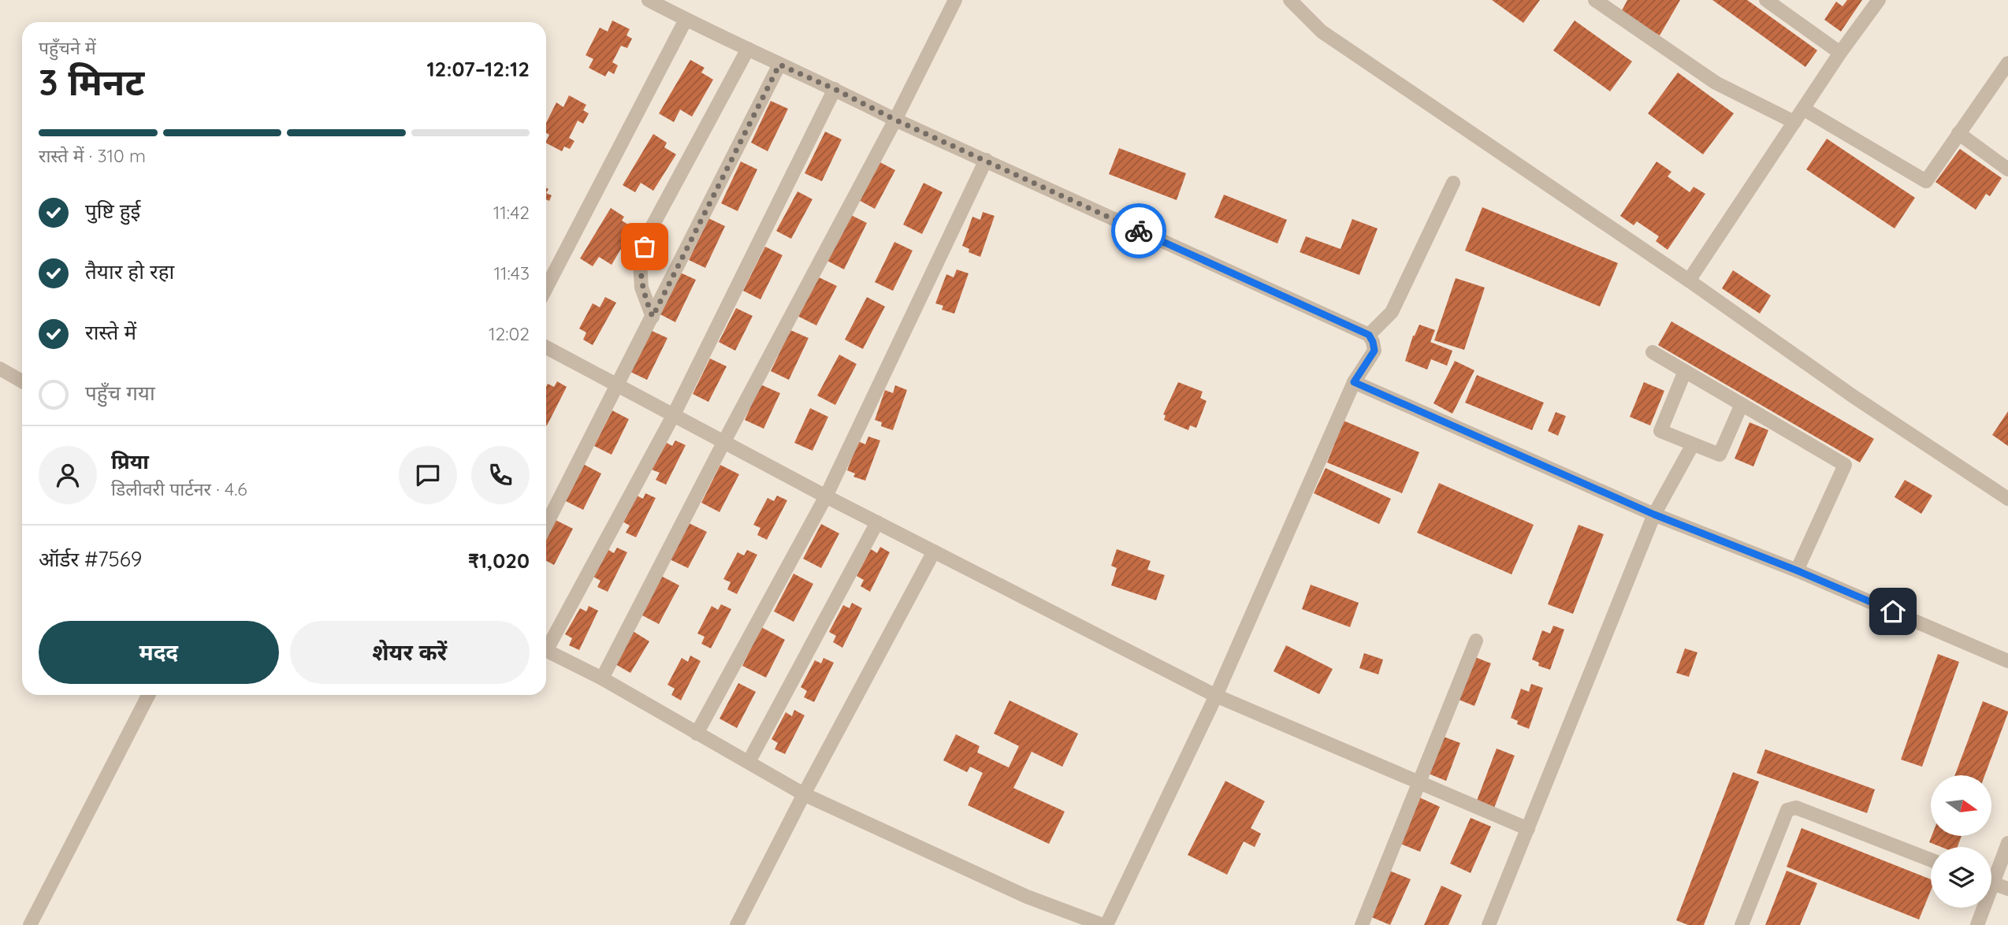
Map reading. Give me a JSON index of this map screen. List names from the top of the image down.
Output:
{
  "north": "right",
  "page": {
    "heading": ["3 मिनट", "पहुँचने में", "12:07–12:12"],
    "panel": [
      "प्रिया",
      "डिलीवरी पार्टनर · 4.6",
      "ऑर्डर #7569",
      "₹1,020"
    ],
    "bar": "रास्ते में · 310 m",
    "list": [
      ["पुष्टि हुई", "11:42"],
      ["तैयार हो रहा", "11:43"],
      ["रास्ते में", "12:02"],
      "पहुँच गया"
    ],
    "buttons": ["मदद", "शेयर करें"]
  }
}
